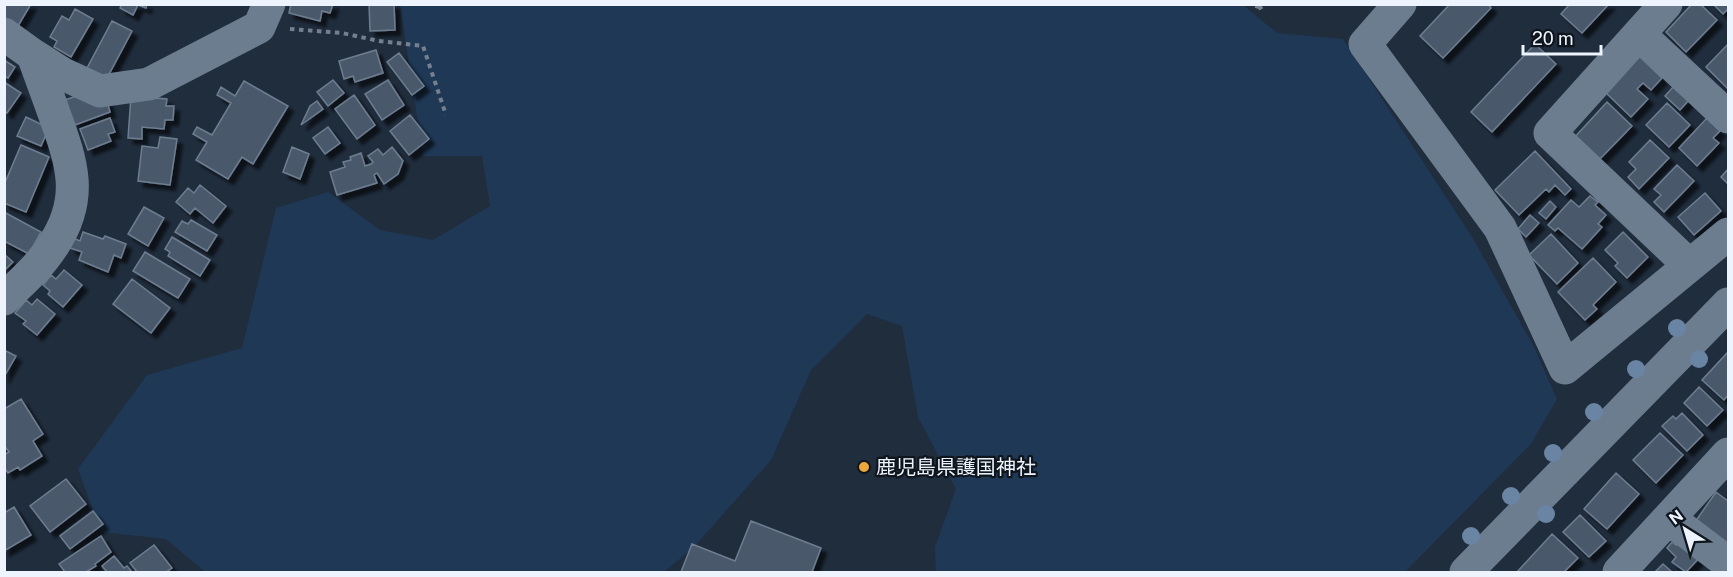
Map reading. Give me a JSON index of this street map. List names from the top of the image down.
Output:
{
  "places": ["鹿児島県護国神社"],
  "scale_bar": "20 m",
  "north": "top left"
}
